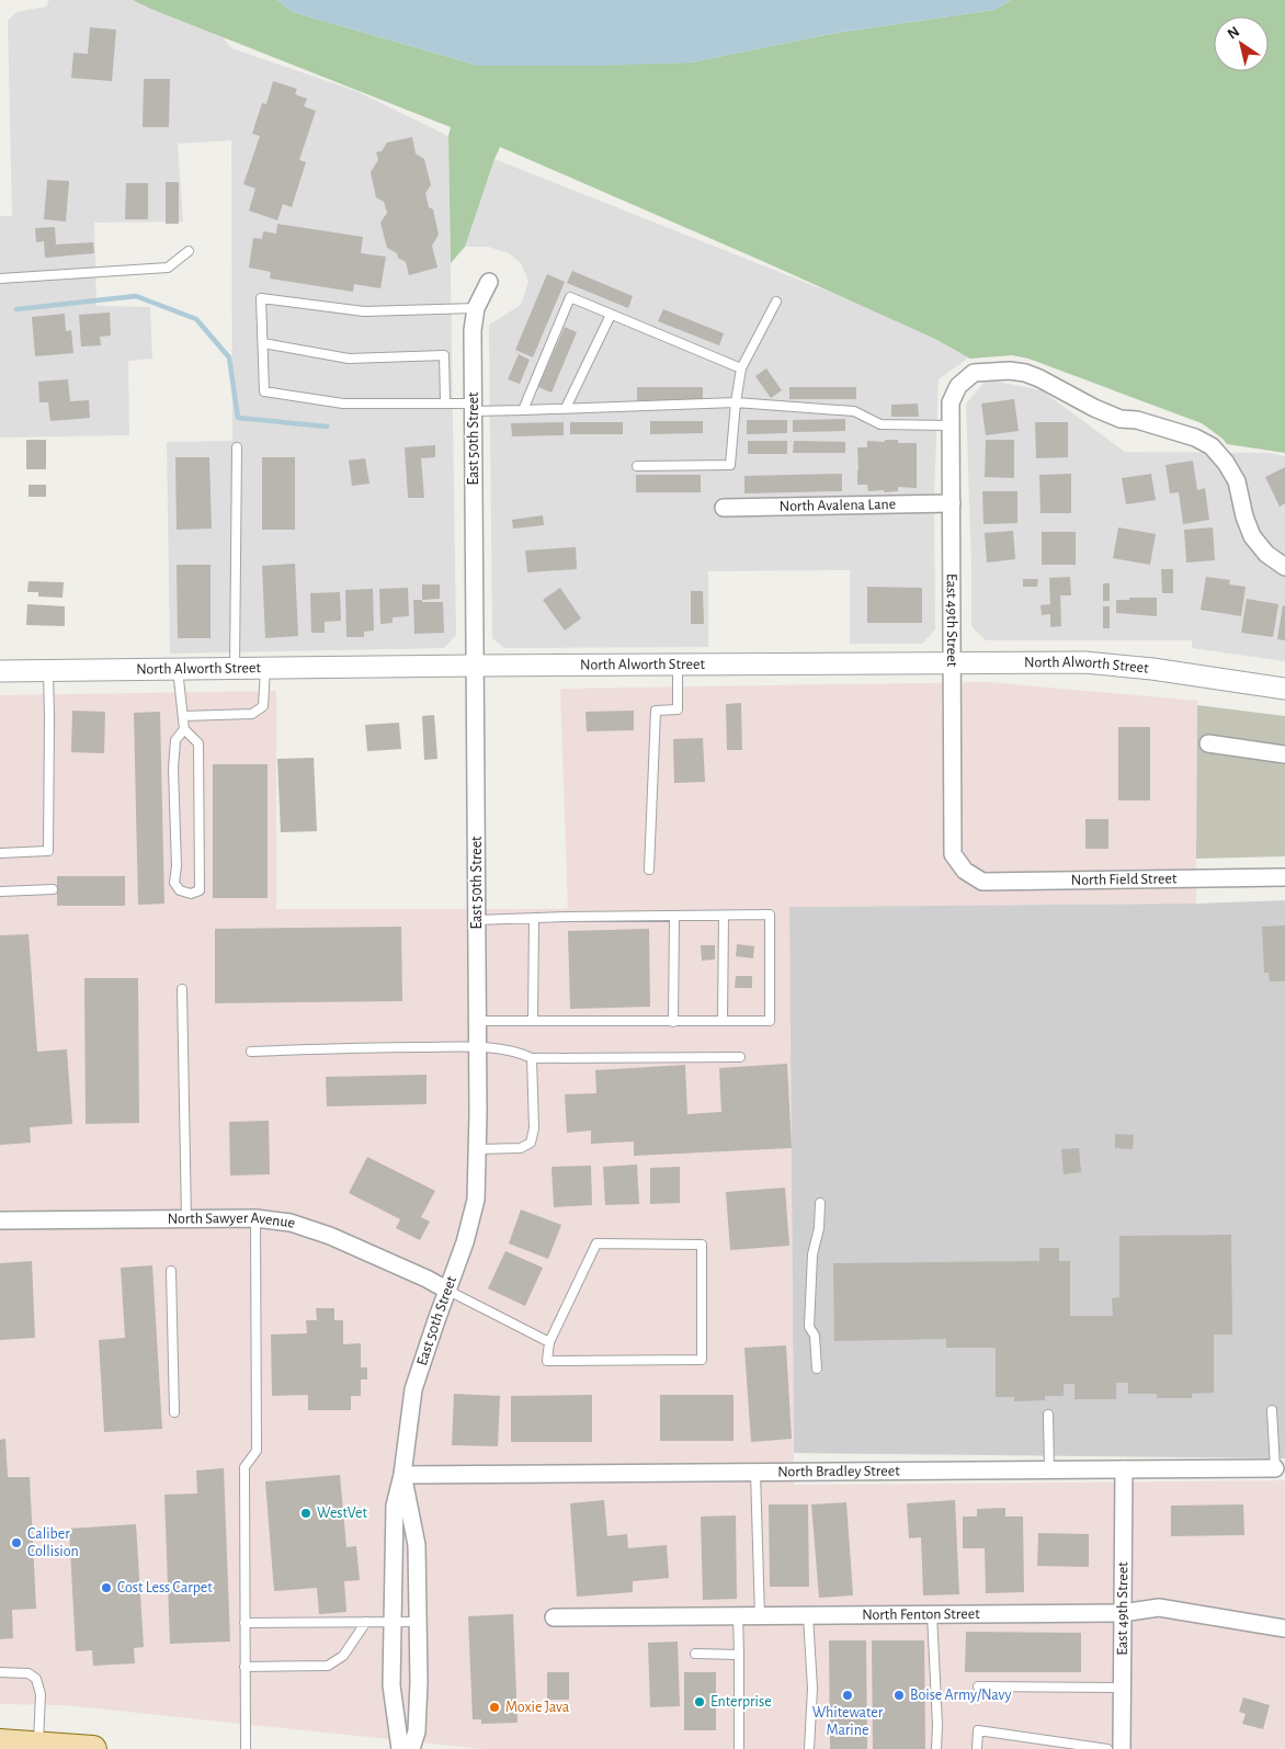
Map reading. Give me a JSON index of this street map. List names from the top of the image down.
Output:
{
  "streets": {
    "street": [
      "East 50th Street",
      "North Avalena Lane",
      "East 49th Street",
      "North Alworth Street",
      "North Field Street",
      "North Sawyer Avenue",
      "North Bradley Street",
      "North Fenton Street"
    ]
  },
  "crossings": [
    ["East 50th Street", "North Alworth Street"],
    ["East 50th Street", "North Sawyer Avenue"],
    ["East 50th Street", "North Bradley Street"],
    ["North Avalena Lane", "East 49th Street"],
    ["East 49th Street", "North Alworth Street"],
    ["East 49th Street", "North Field Street"],
    ["East 49th Street", "North Bradley Street"],
    ["East 49th Street", "North Fenton Street"]
  ],
  "places": [
    "WestVet",
    "Caliber Collision",
    "Cost Less Carpet",
    "Whitewater Marine",
    "Boise Army/Navy",
    "Enterprise",
    "Moxie Java"
  ],
  "north": "top left"
}
